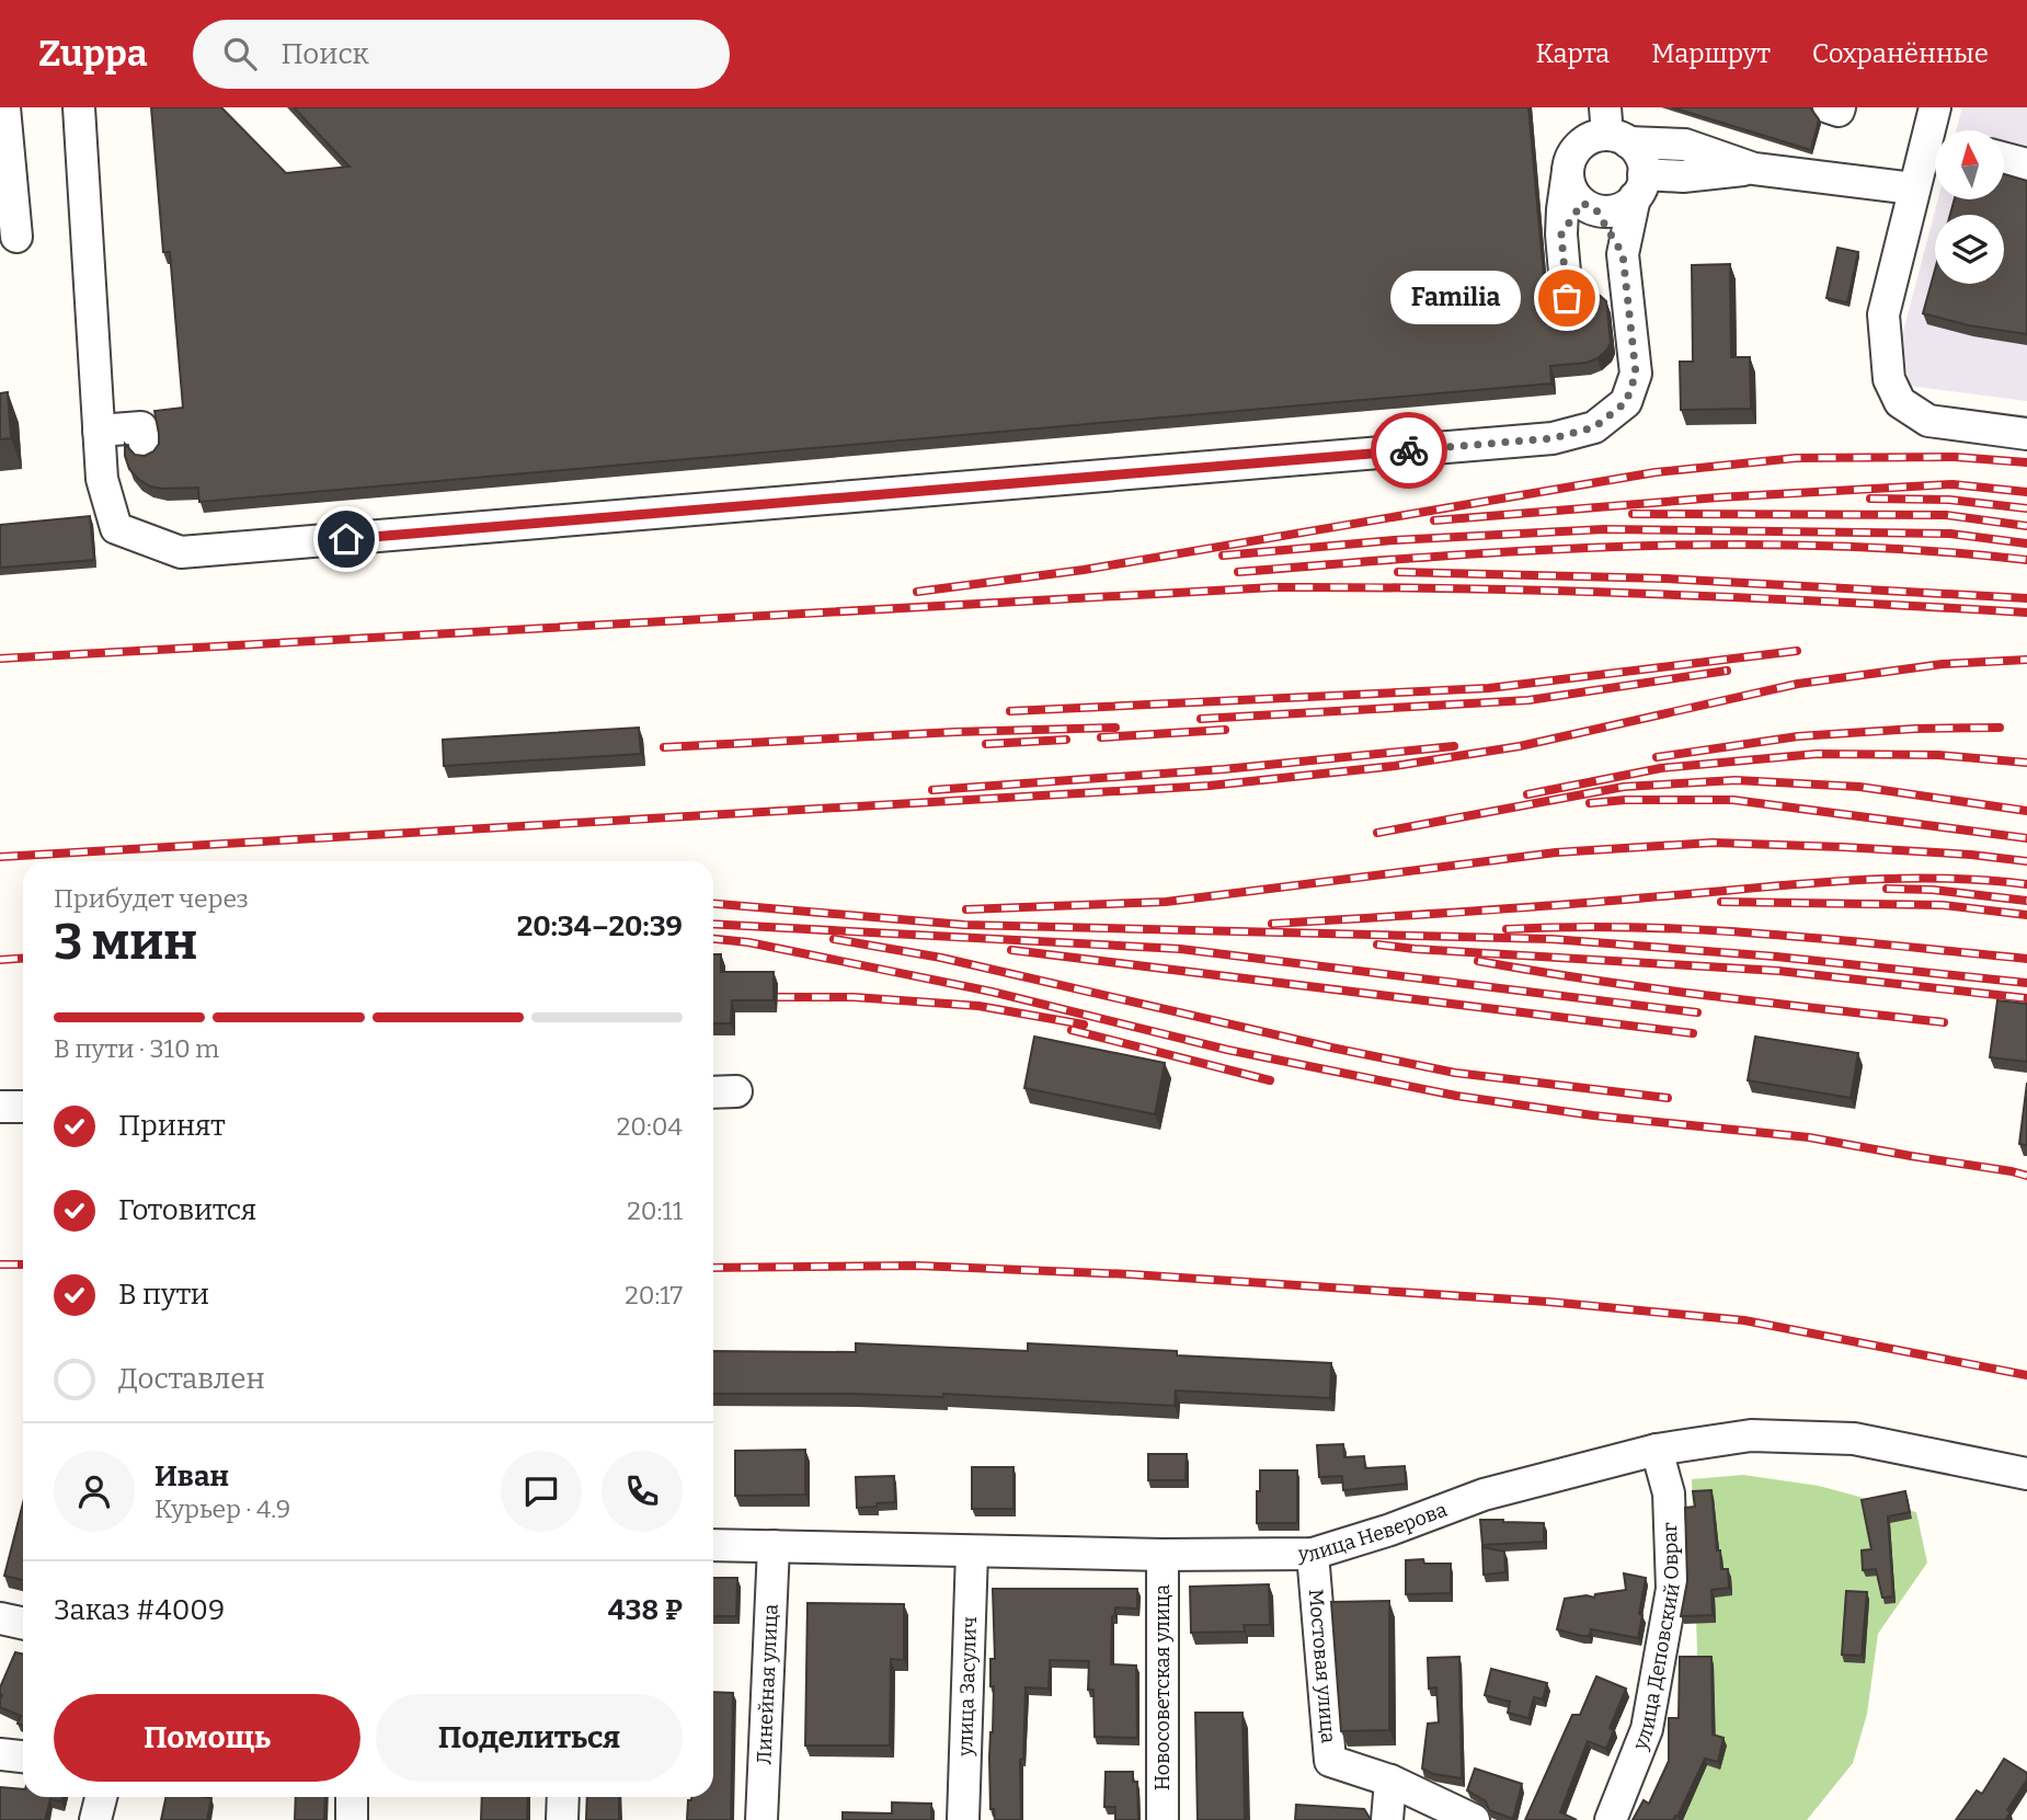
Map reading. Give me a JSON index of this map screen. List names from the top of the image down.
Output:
{
  "streets": {
    "street": [
      "улица Неверова",
      "улица Деповский Овраг",
      "Мостовая улица",
      "Линейная улица",
      "улица Засулич",
      "Новосоветская улица"
    ]
  },
  "crossings": [
    ["улица Неверова", "улица Деповский Овраг"],
    ["улица Неверова", "Мостовая улица"],
    ["улица Неверова", "Линейная улица"],
    ["улица Неверова", "улица Засулич"],
    ["улица Неверова", "Новосоветская улица"]
  ],
  "places": ["Familia"],
  "north": "top",
  "page": {
    "header": "Zuppa",
    "search": "Поиск",
    "nav": ["Карта", "Маршрут", "Сохранённые"],
    "bubble": "Familia",
    "heading": ["3 мин", "Прибудет через", "20:34–20:39"],
    "panel": [
      "Иван",
      "Курьер · 4.9",
      "Заказ #4009",
      "438 ₽"
    ],
    "bar": "В пути · 310 m",
    "list": [
      ["Принят", "20:04"],
      ["Готовится", "20:11"],
      ["В пути", "20:17"],
      "Доставлен"
    ],
    "buttons": ["Помощь", "Поделиться"]
  }
}
